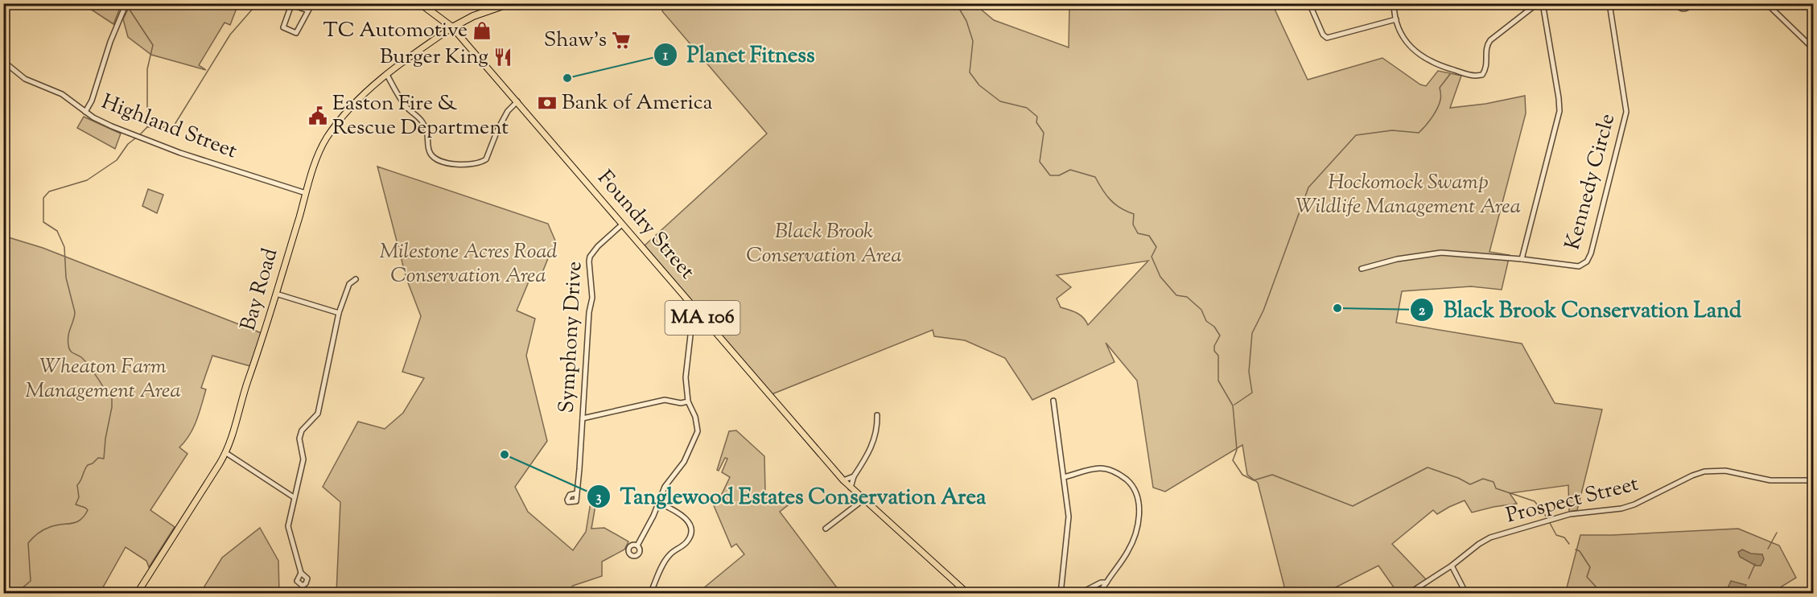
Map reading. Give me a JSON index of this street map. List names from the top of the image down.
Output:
{
  "streets": {
    "highway": ["Foundry Street", "MA 106"],
    "main road": ["Bay Road"],
    "street": [
      "Highland Street",
      "Kennedy Circle",
      "Symphony Drive",
      "Prospect Street"
    ]
  },
  "crossings": [
    ["Highland Street", "Bay Road"],
    ["Foundry Street", "Bay Road"],
    ["Foundry Street", "Symphony Drive"]
  ],
  "parks": [
    "Hockomock Swamp Wildlife Management Area",
    "Black Brook Conservation Area",
    "Milestone Acres Road Conservation Area",
    "Wheaton Farm Management Area"
  ],
  "places": {
    "shop": ["TC Automotive"],
    "supermarket": ["Shaw's"],
    "restaurant": ["Burger King"],
    "other": ["Planet Fitness", "Black Brook Conservation Land", "Tanglewood Estates Conservation Area"],
    "bank": ["Bank of America"],
    "public building": ["Easton Fire & Rescue Department"]
  }
}
